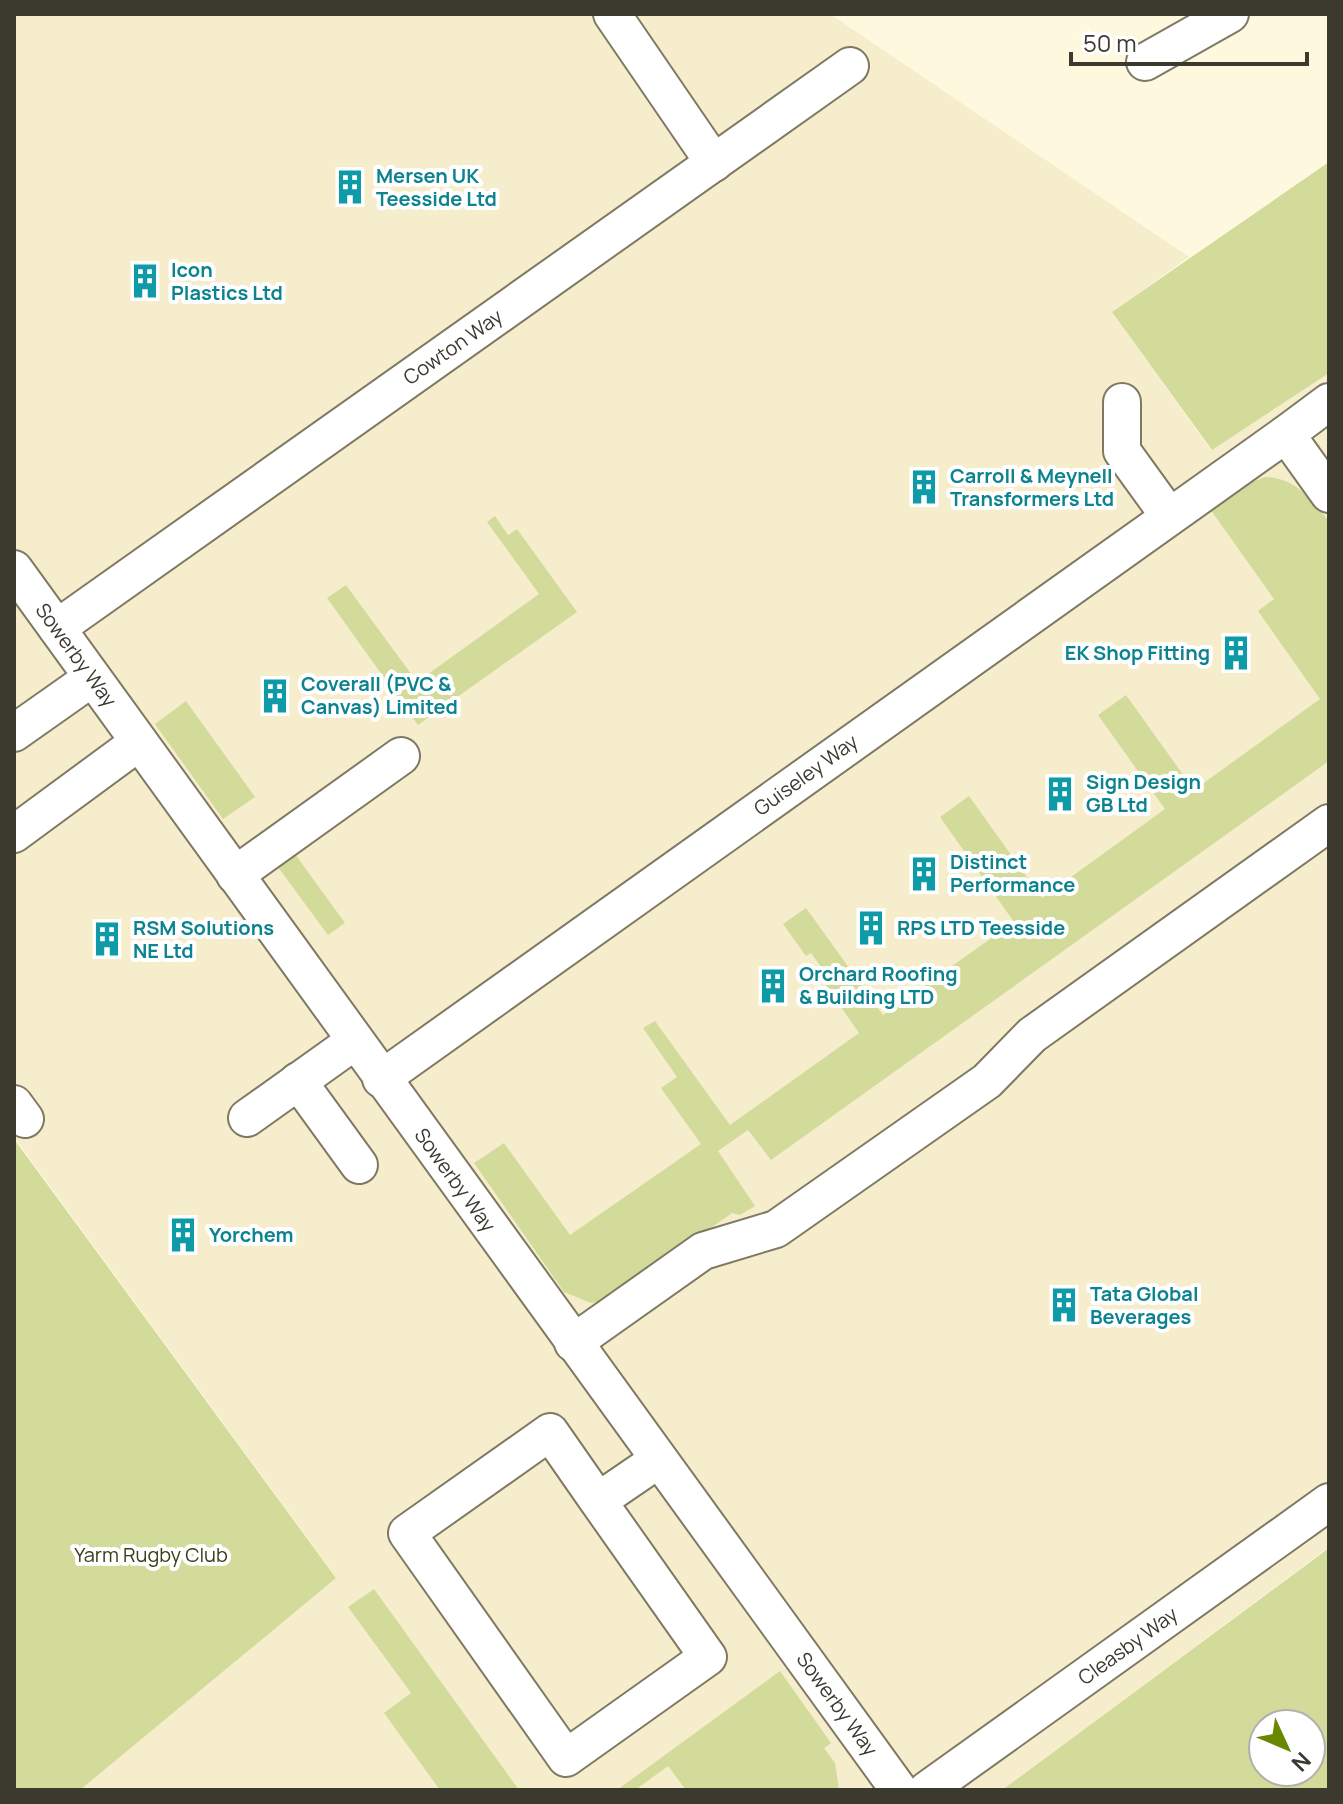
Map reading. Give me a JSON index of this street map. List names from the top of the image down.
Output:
{
  "streets": {
    "street": [
      "Cowton Way",
      "Sowerby Way",
      "Guiseley Way",
      "Cleasby Way"
    ]
  },
  "crossings": [
    ["Cowton Way", "Sowerby Way"],
    ["Sowerby Way", "Guiseley Way"]
  ],
  "parks": ["Yarm Rugby Club"],
  "places": {
    "building": [
      "Mersen UK Teesside Ltd",
      "Icon Plastics Ltd",
      "Carroll & Meynell Transformers Ltd",
      "EK Shop Fitting",
      "Coverall (PVC & Canvas) Limited",
      "Sign Design GB Ltd",
      "Distinct Performance",
      "RPS LTD Teesside",
      "RSM Solutions NE Ltd",
      "Orchard Roofing & Building LTD",
      "Yorchem",
      "Tata Global Beverages"
    ]
  },
  "scale_bar": "50 m",
  "north": "bottom right"
}
